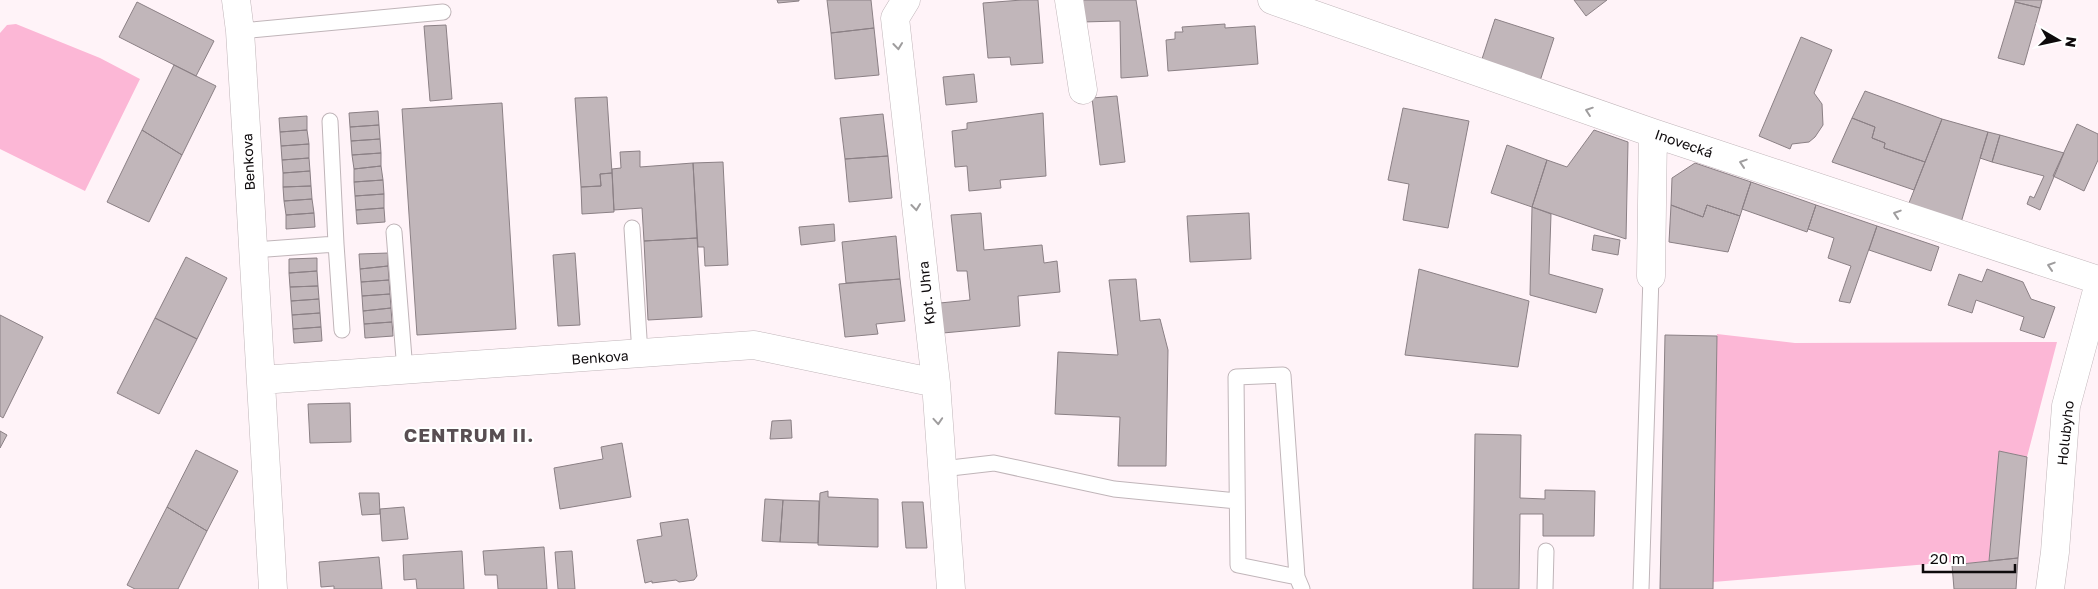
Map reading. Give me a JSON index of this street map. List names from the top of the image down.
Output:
{
  "streets": {
    "street": [
      "Inovecká",
      "Benkova",
      "Kpt. Uhra",
      "Holubyho"
    ]
  },
  "crossings": [
    ["Benkova", "Kpt. Uhra"]
  ],
  "one_way": ["Inovecká", "Kpt. Uhra"],
  "districts": ["CENTRUM II."],
  "scale_bar": "20 m",
  "north": "right"
}
